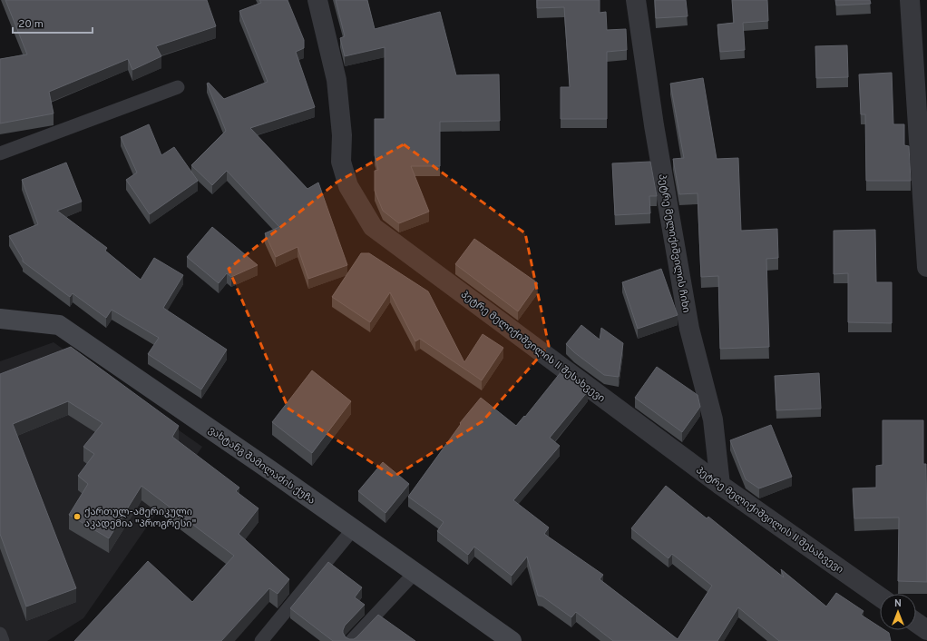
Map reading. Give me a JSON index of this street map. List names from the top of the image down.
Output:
{
  "streets": {
    "street": ["პეტრე მელიქიშვილის ჩიხი", "პეტრე მელიქიშვილის II შესახვევი", "ვახტანგ შამილაძის ქუჩა"]
  },
  "crossings": [
    ["პეტრე მელიქიშვილის ჩიხი", "პეტრე მელიქიშვილის II შესახვევი"]
  ],
  "places": ["ქართულ-ამერიკული აკადემია \"პროგრესი\""],
  "scale_bar": "20 m",
  "north": "top"
}
